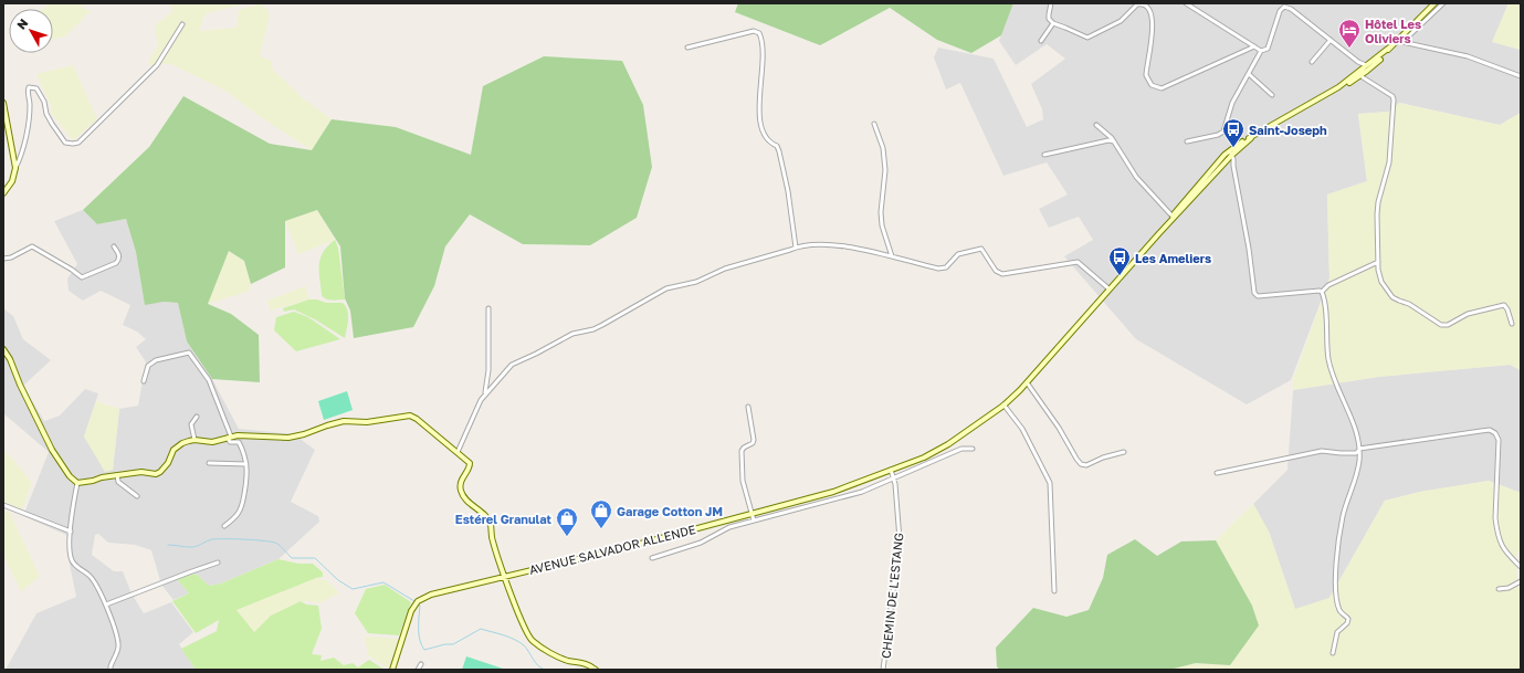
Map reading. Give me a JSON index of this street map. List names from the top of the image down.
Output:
{
  "streets": {
    "main road": ["AVENUE SALVADOR ALLENDE"],
    "street": ["CHEMIN DE L'ESTANG"]
  },
  "crossings": [
    ["AVENUE SALVADOR ALLENDE", "CHEMIN DE L'ESTANG"]
  ],
  "places": {
    "hotel": ["Hôtel Les Oliviers"],
    "bus stop": ["Saint-Joseph", "Les Ameliers"],
    "shop": ["Garage Cotton JM", "Estérel Granulat"]
  },
  "north": "top left"
}
